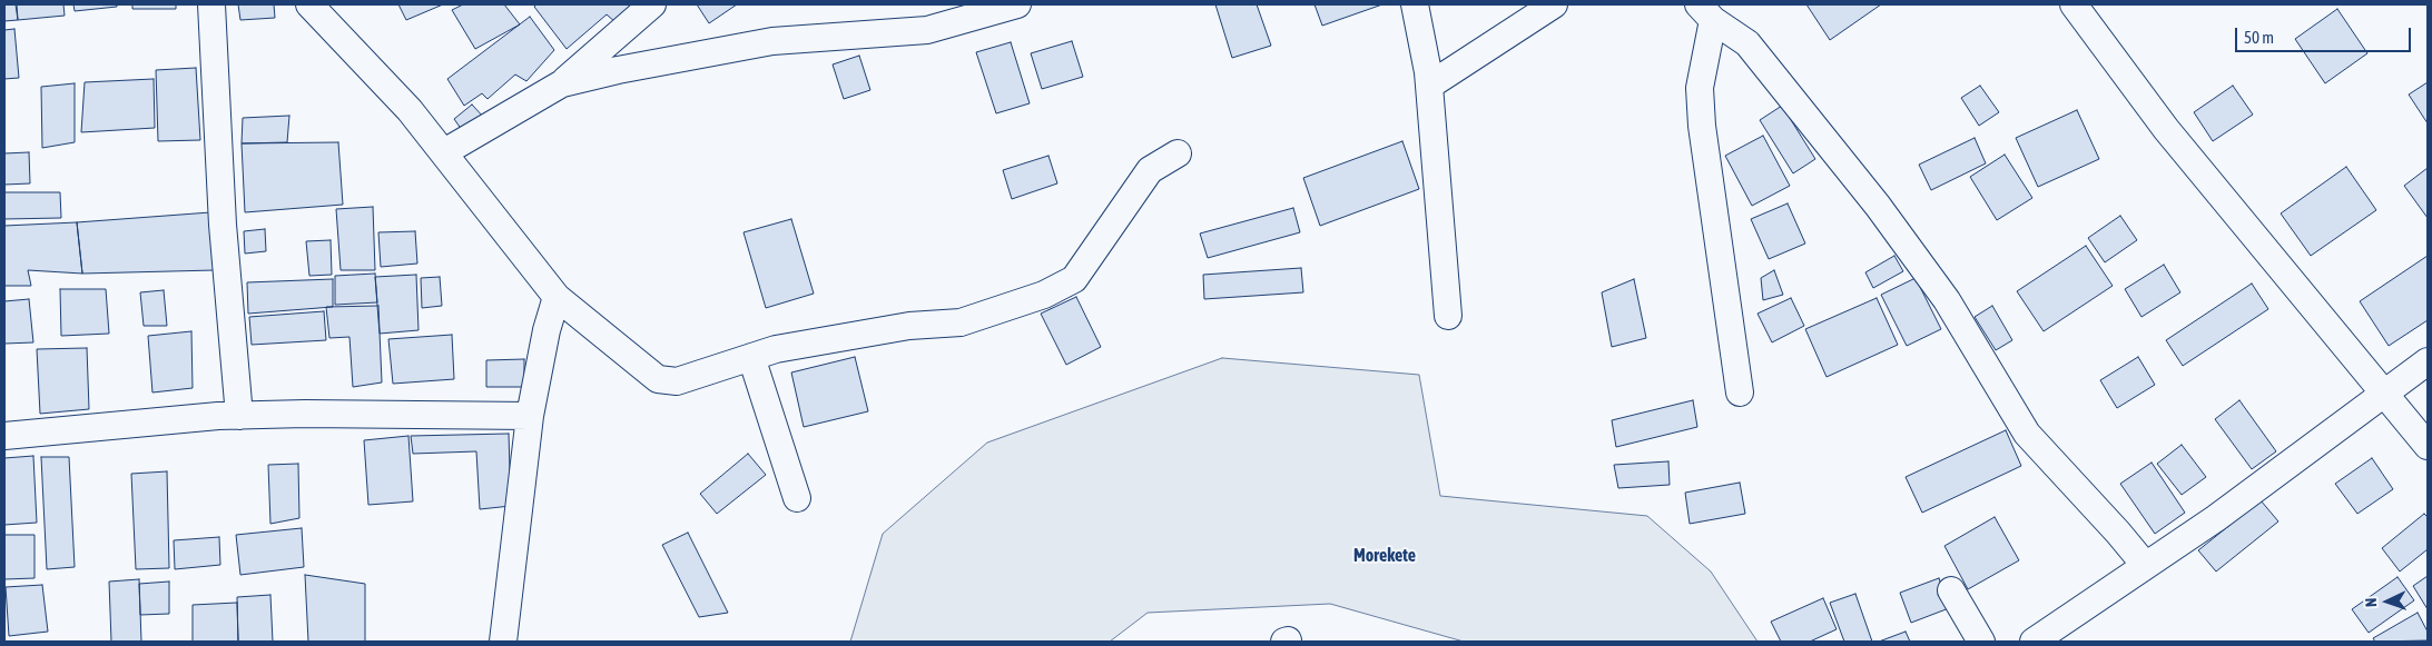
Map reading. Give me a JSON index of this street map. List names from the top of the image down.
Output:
{
  "districts": ["Morekete"],
  "scale_bar": "50 m",
  "north": "left"
}
